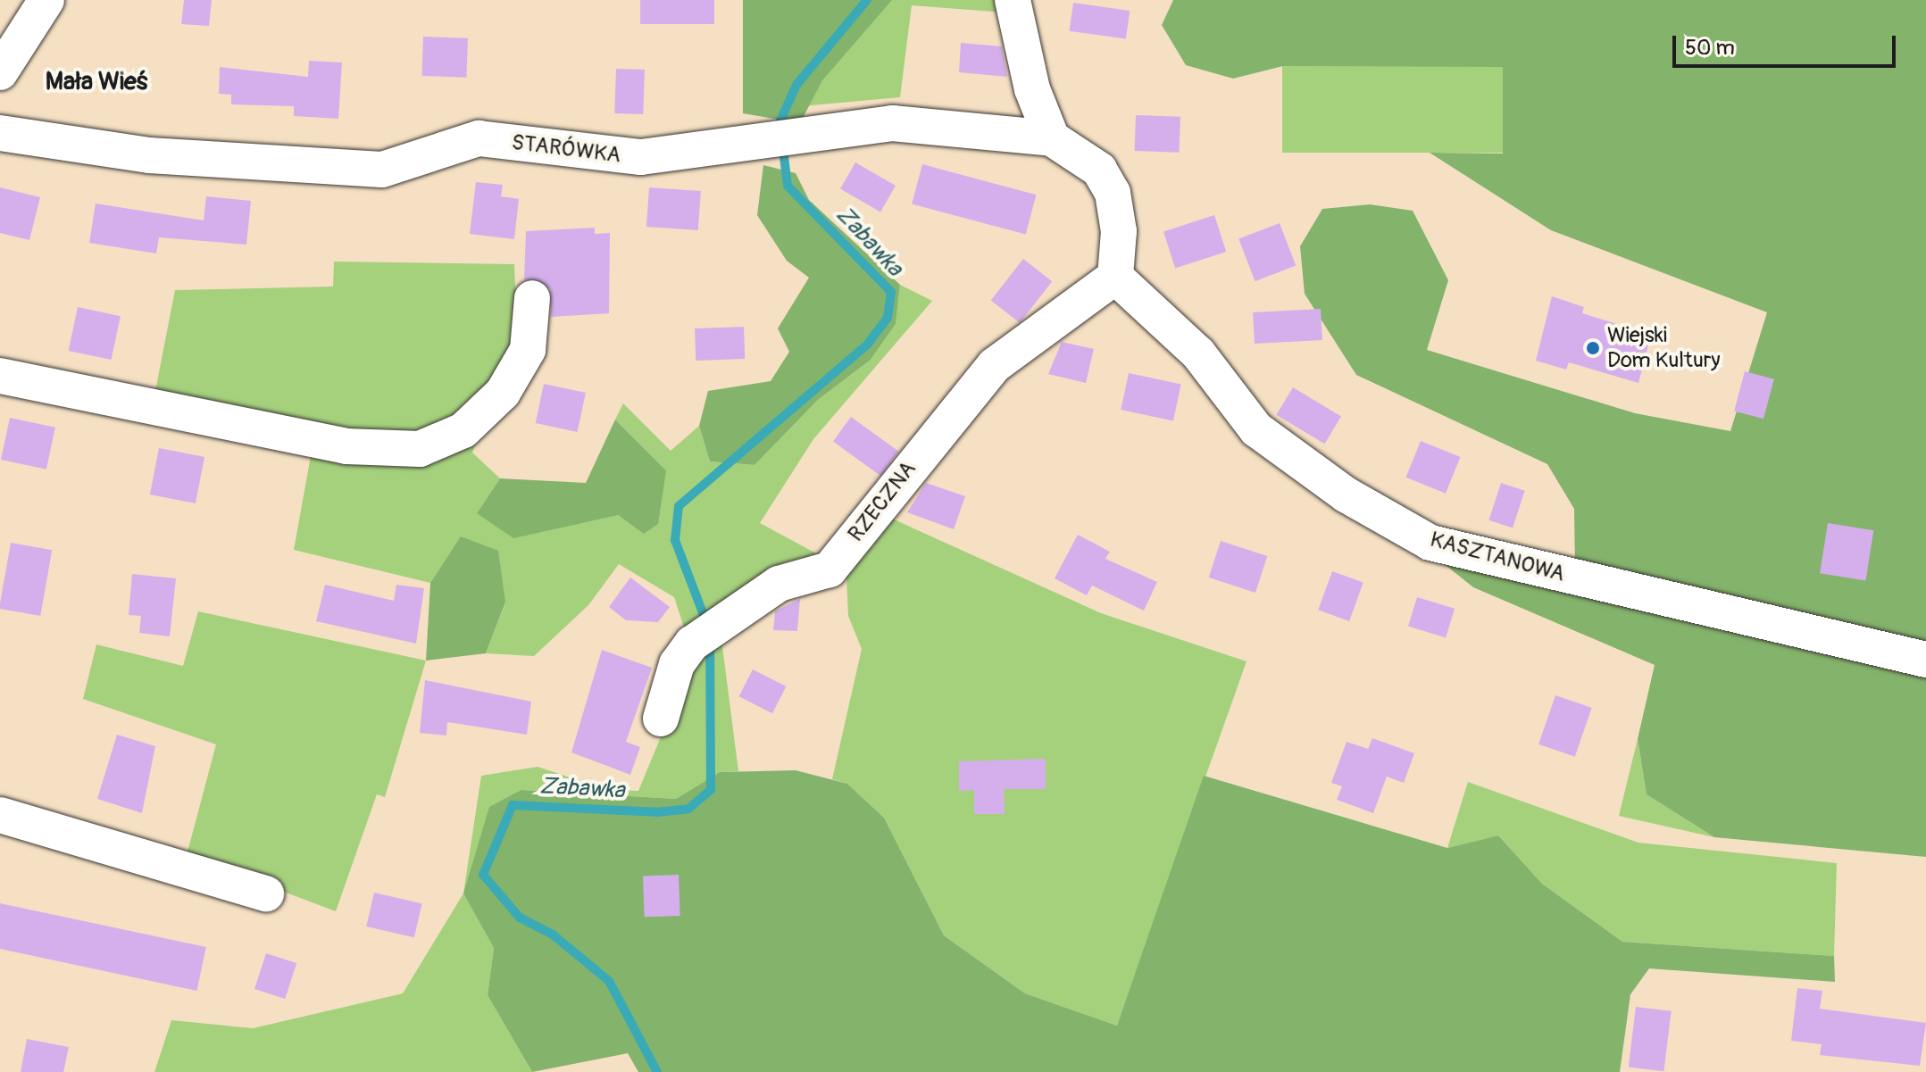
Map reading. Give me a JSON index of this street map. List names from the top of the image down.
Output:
{
  "streets": {
    "street": ["STARÓWKA", "RZECZNA", "KASZTANOWA"]
  },
  "crossings": [
    ["STARÓWKA", "RZECZNA"],
    ["STARÓWKA", "KASZTANOWA"],
    ["RZECZNA", "KASZTANOWA"]
  ],
  "districts": ["Mała Wieś"],
  "water": ["Zabawka"],
  "places": ["Wiejski Dom Kultury"],
  "scale_bar": "50 m"
}
